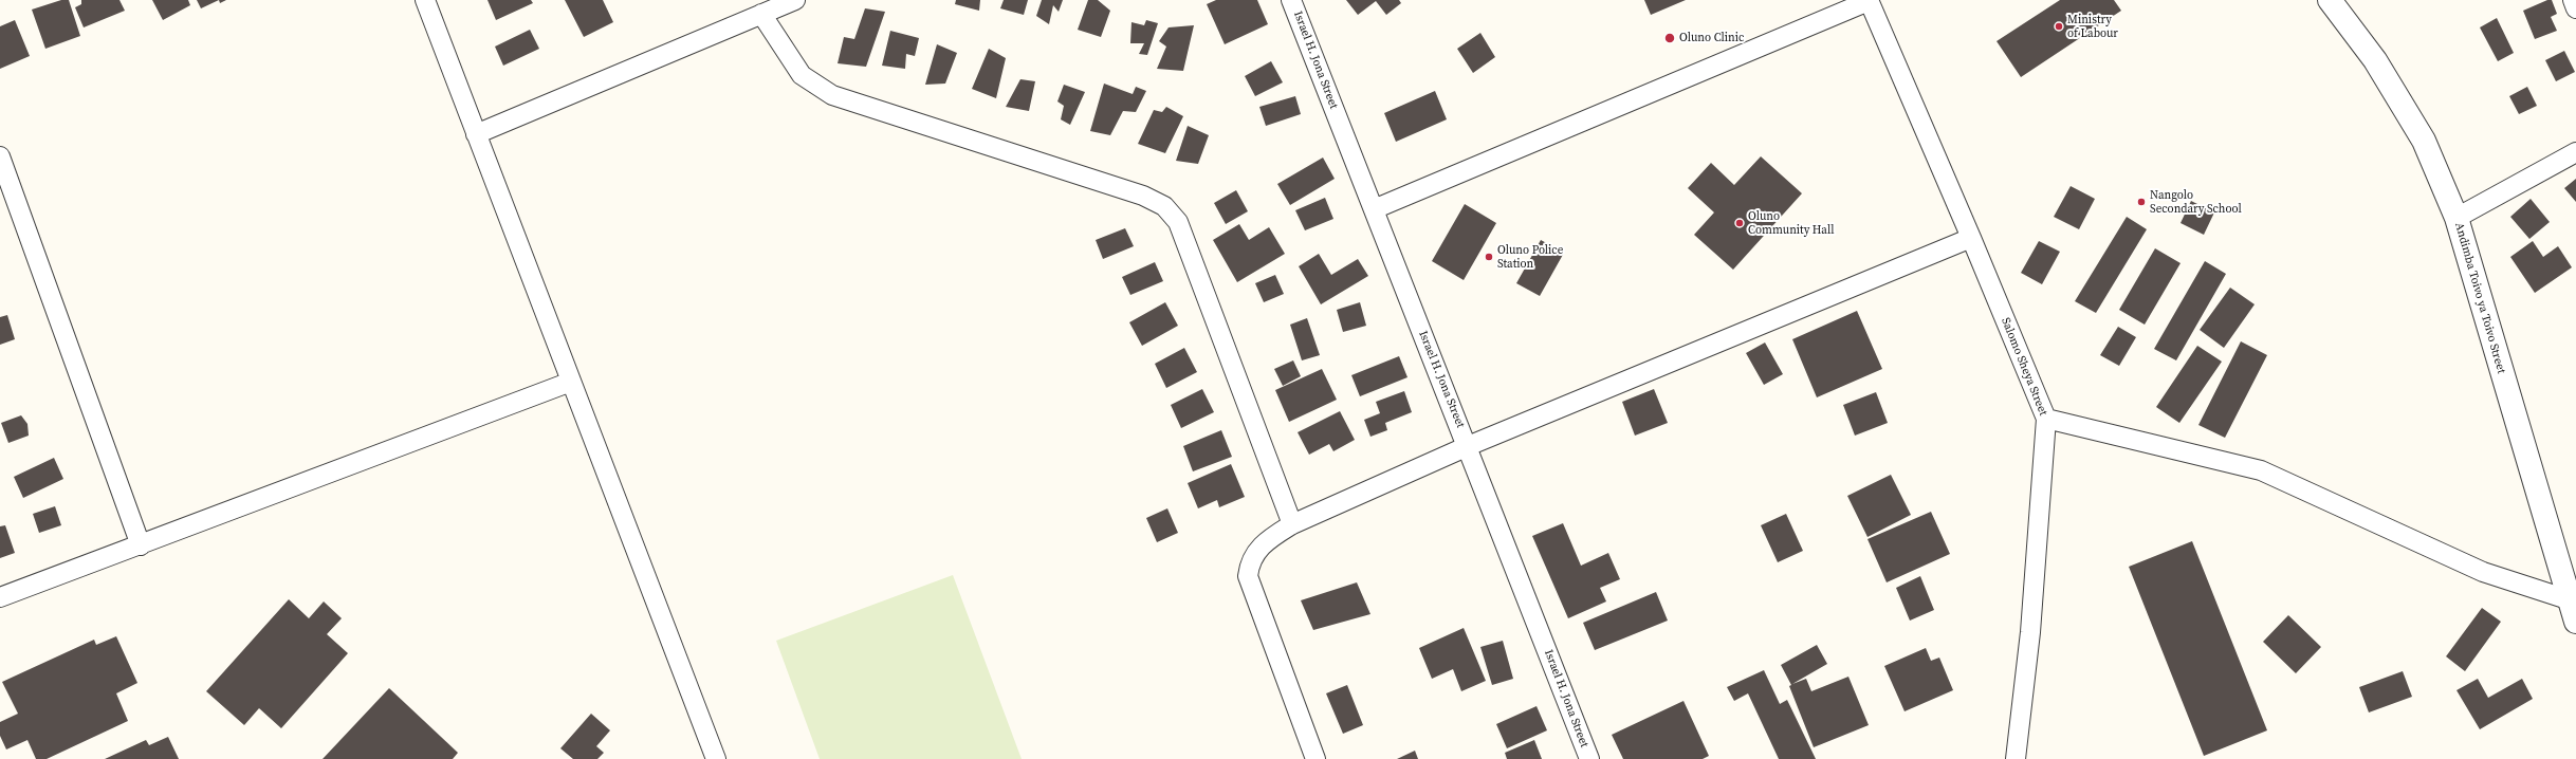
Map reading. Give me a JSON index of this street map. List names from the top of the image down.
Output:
{
  "streets": {
    "street": ["Israel H. Jona Street", "Andimba Toivo ya Toivo Street", "Salomo Sheya Street"]
  },
  "places": [
    "Ministry of Labour",
    "Oluno Clinic",
    "Nangolo Secondary School",
    "Oluno Community Hall",
    "Oluno Police Station"
  ]
}
